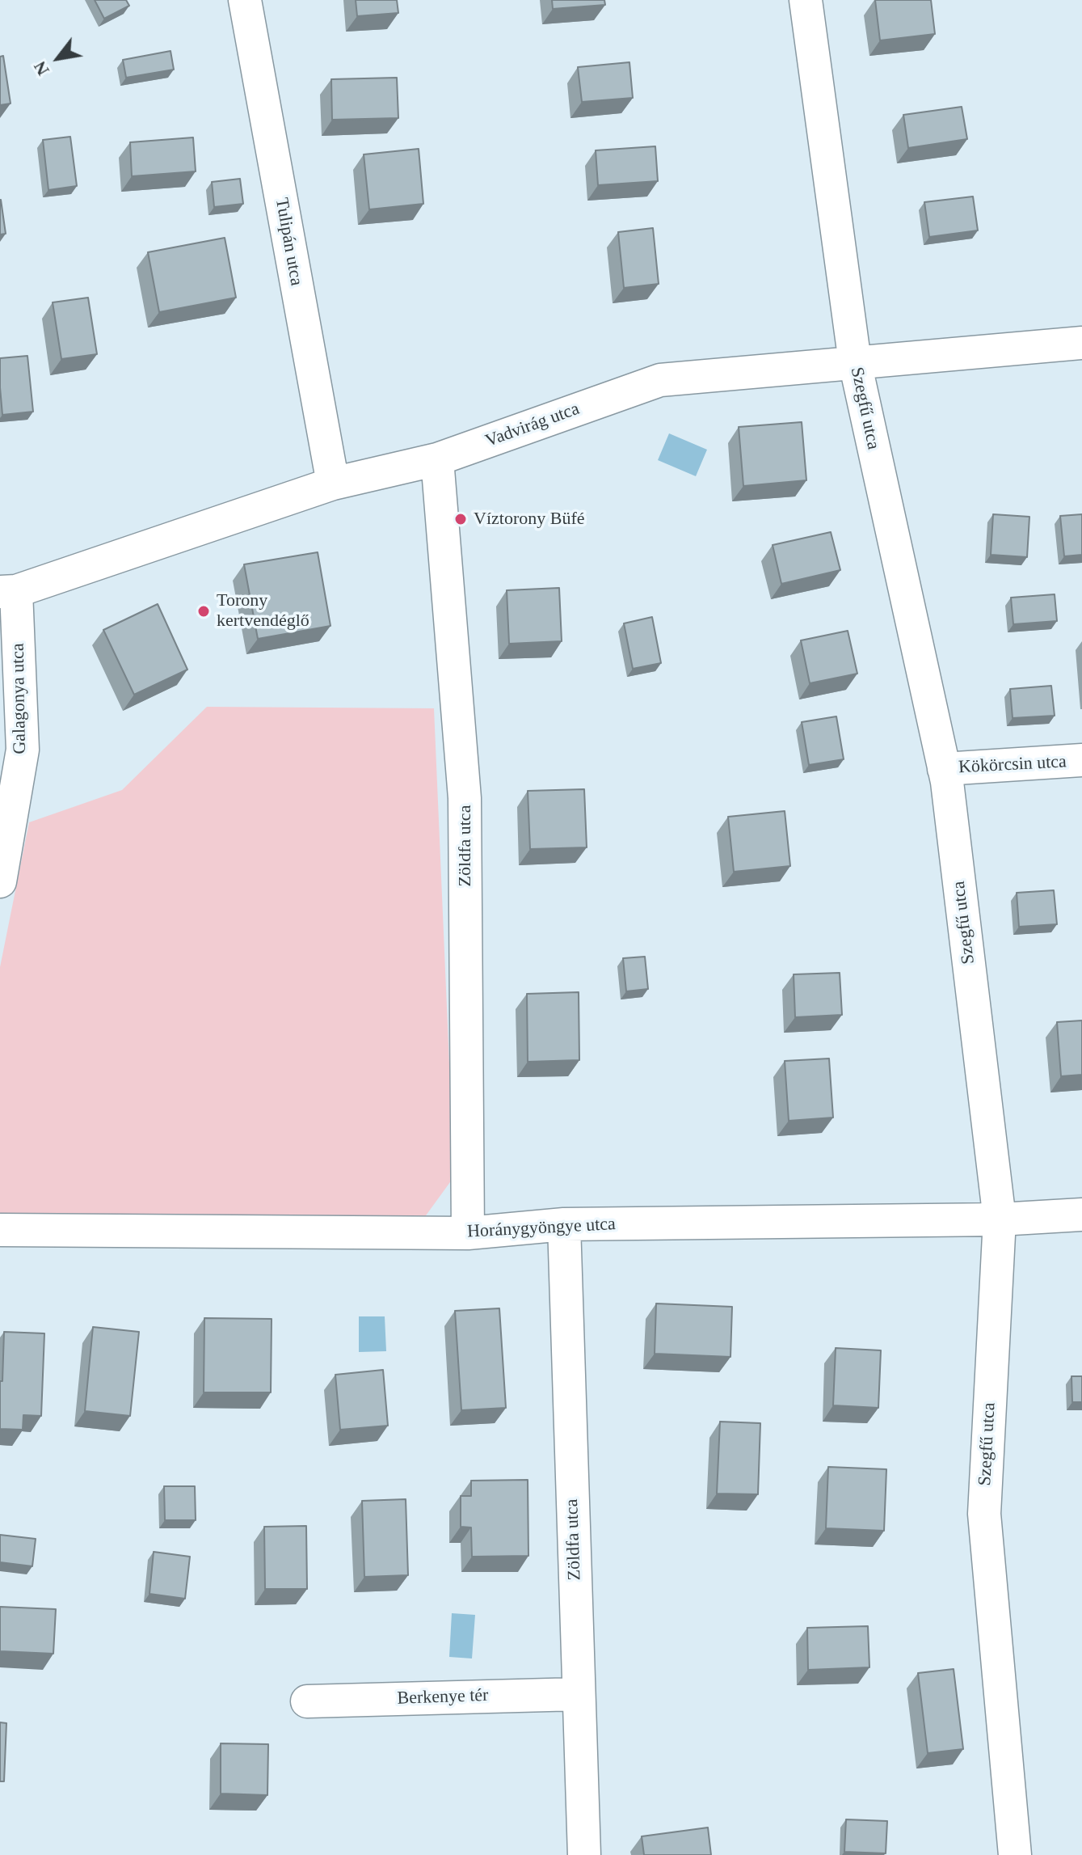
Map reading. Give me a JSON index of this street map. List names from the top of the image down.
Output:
{
  "streets": {
    "street": [
      "Tulipán utca",
      "Szegfű utca",
      "Vadvirág utca",
      "Galagonya utca",
      "Kökörcsin utca",
      "Zöldfa utca",
      "Horánygyöngye utca",
      "Berkenye tér"
    ]
  },
  "crossings": [
    ["Tulipán utca", "Vadvirág utca"],
    ["Szegfű utca", "Vadvirág utca"],
    ["Szegfű utca", "Kökörcsin utca"],
    ["Szegfű utca", "Horánygyöngye utca"],
    ["Vadvirág utca", "Galagonya utca"],
    ["Vadvirág utca", "Zöldfa utca"],
    ["Zöldfa utca", "Horánygyöngye utca"],
    ["Zöldfa utca", "Berkenye tér"]
  ],
  "places": ["Víztorony Büfé", "Torony kertvendéglő"],
  "north": "bottom left"
}
